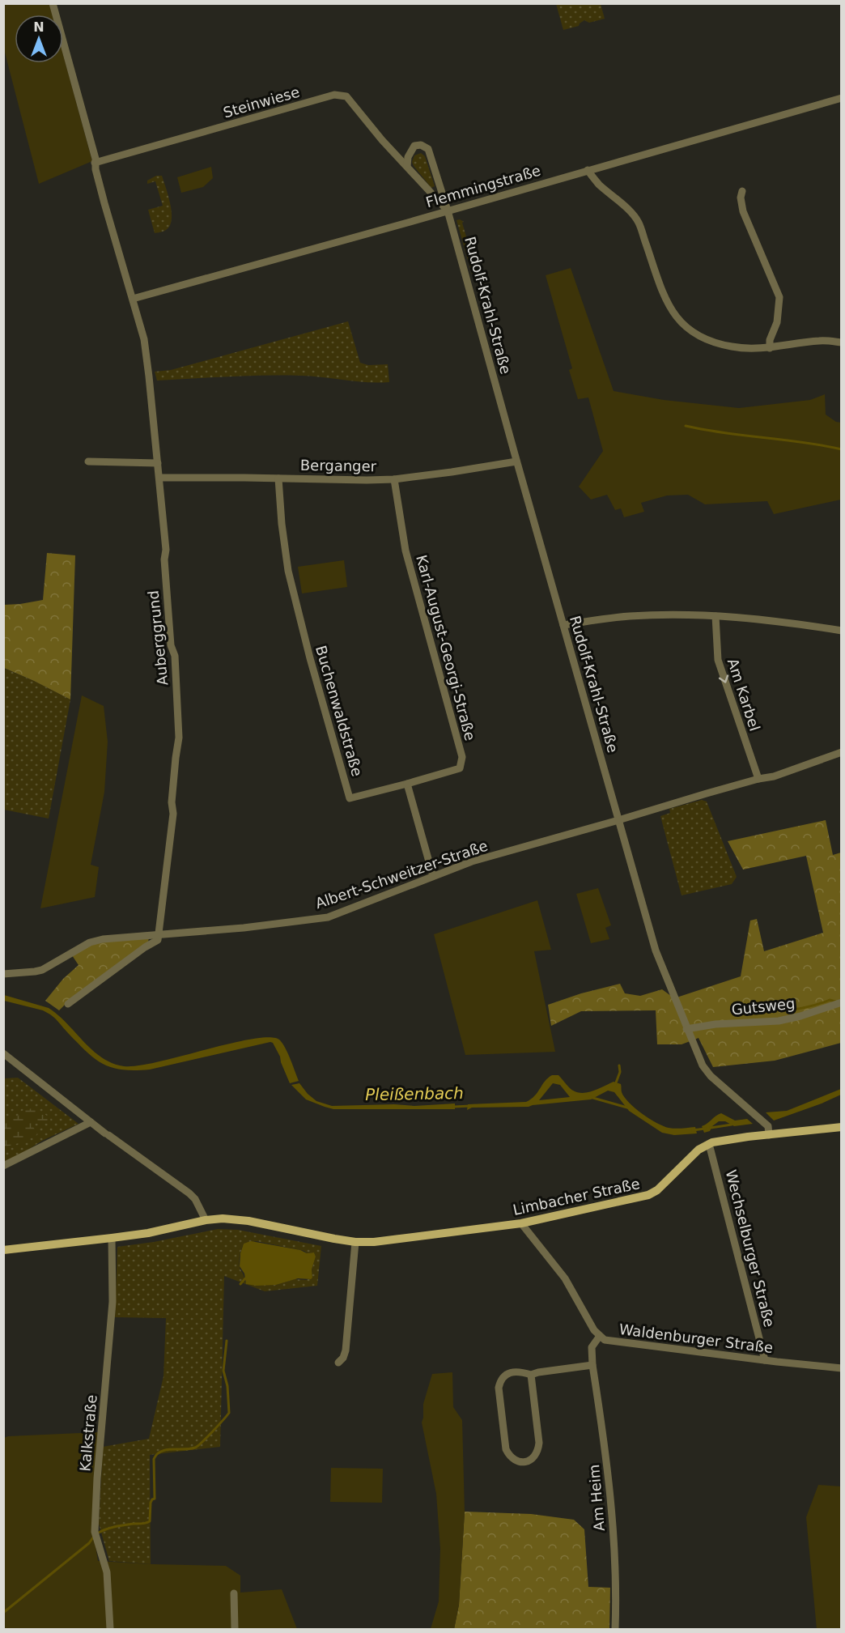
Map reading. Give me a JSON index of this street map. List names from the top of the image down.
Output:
{
  "streets": {
    "main road": ["Limbacher Straße"],
    "street": [
      "Steinwiese",
      "Flemmingstraße",
      "Rudolf-Krahl-Straße",
      "Berganger",
      "Auberggrund",
      "Karl-August-Georgi-Straße",
      "Am Karbel",
      "Buchenwaldstraße",
      "Albert-Schweitzer-Straße",
      "Gutsweg",
      "Wechselburger Straße",
      "Waldenburger Straße",
      "Kalkstraße",
      "Am Heim"
    ]
  },
  "crossings": [
    ["Steinwiese", "Flemmingstraße"],
    ["Steinwiese", "Rudolf-Krahl-Straße"],
    ["Flemmingstraße", "Rudolf-Krahl-Straße"],
    ["Flemmingstraße", "Auberggrund"],
    ["Rudolf-Krahl-Straße", "Berganger"],
    ["Rudolf-Krahl-Straße", "Albert-Schweitzer-Straße"],
    ["Rudolf-Krahl-Straße", "Gutsweg"],
    ["Rudolf-Krahl-Straße", "Limbacher Straße"],
    ["Berganger", "Auberggrund"],
    ["Berganger", "Karl-August-Georgi-Straße"],
    ["Berganger", "Buchenwaldstraße"],
    ["Auberggrund", "Albert-Schweitzer-Straße"],
    ["Karl-August-Georgi-Straße", "Buchenwaldstraße"],
    ["Am Karbel", "Albert-Schweitzer-Straße"],
    ["Limbacher Straße", "Wechselburger Straße"],
    ["Limbacher Straße", "Waldenburger Straße"],
    ["Wechselburger Straße", "Waldenburger Straße"],
    ["Waldenburger Straße", "Am Heim"]
  ],
  "one_way": ["Am Karbel"],
  "water": ["Pleißenbach"],
  "north": "top"
}
